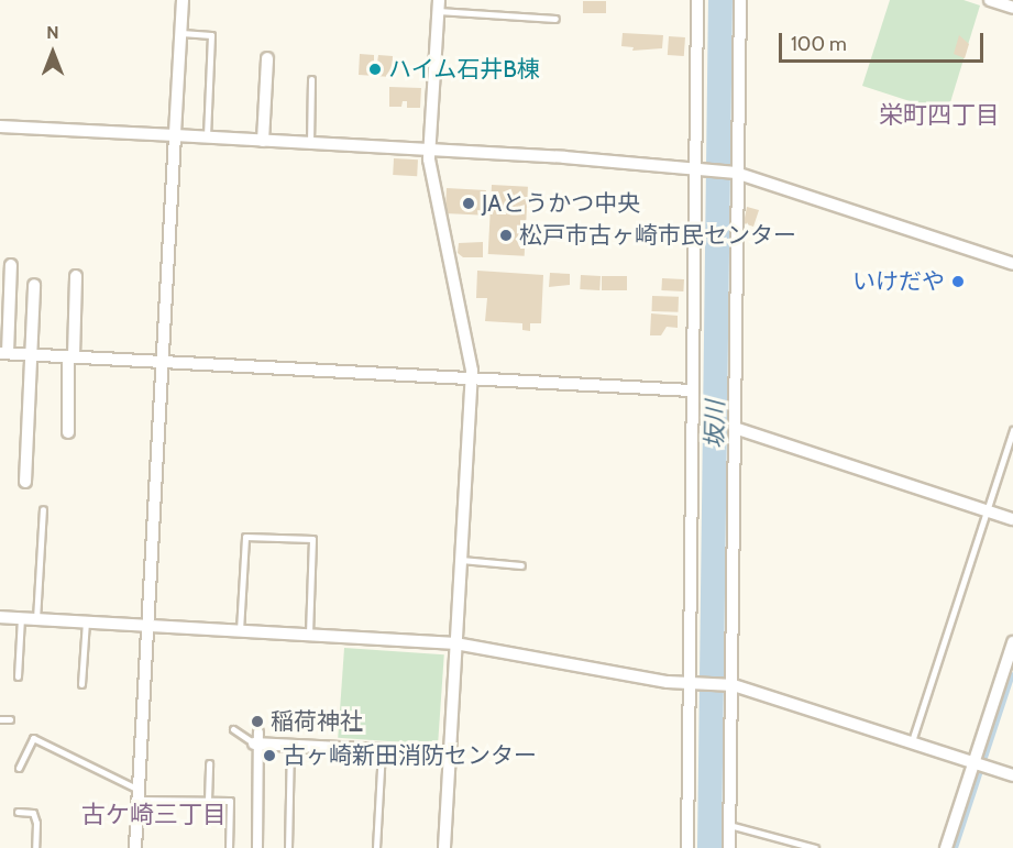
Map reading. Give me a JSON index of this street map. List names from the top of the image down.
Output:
{
  "districts": ["栄町四丁目", "古ケ崎三丁目"],
  "water": ["坂川"],
  "places": [
    "ハイム石井B棟",
    "JAとうかつ中央",
    "松戸市古ヶ崎市民センター",
    "いけだや",
    "稲荷神社",
    "古ヶ崎新田消防センター"
  ],
  "scale_bar": "100 m",
  "north": "top"
}
